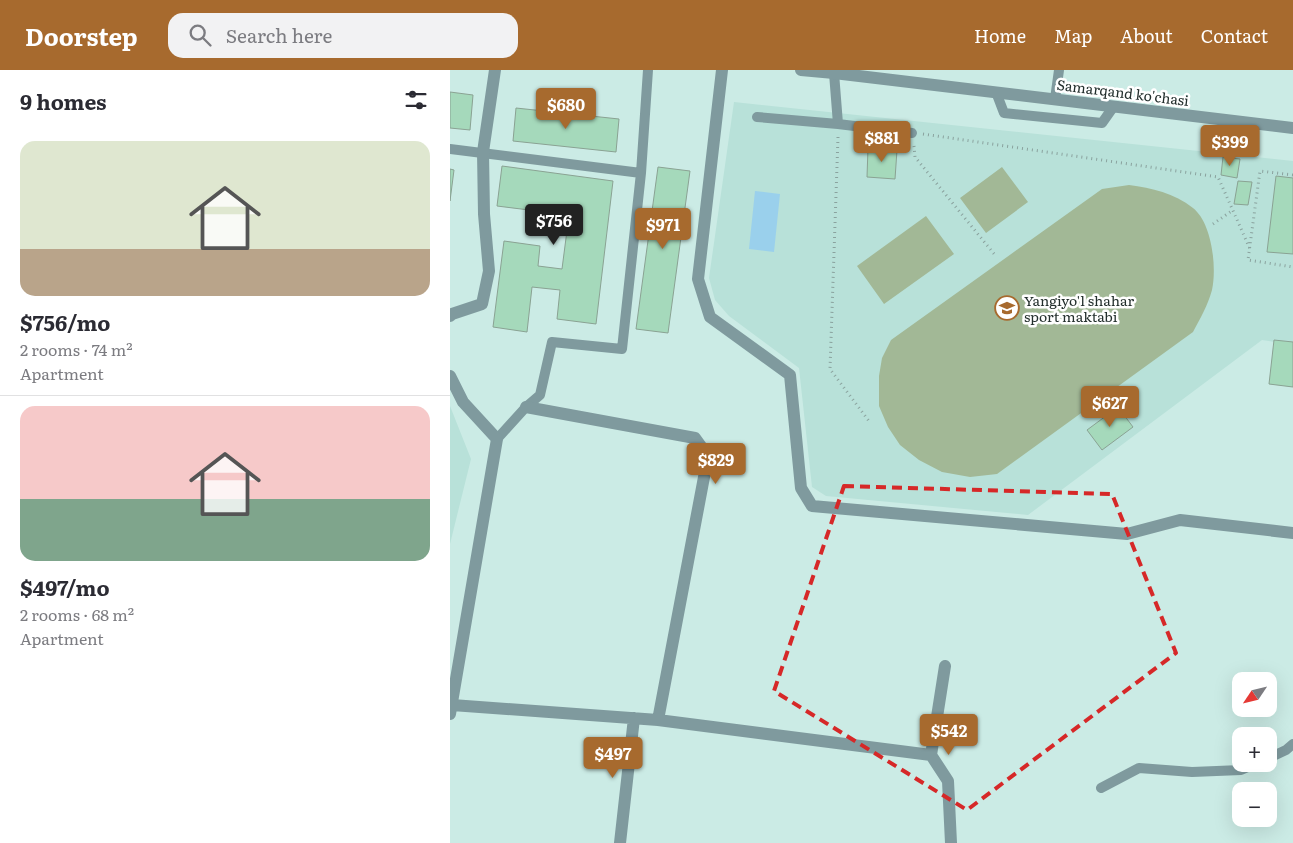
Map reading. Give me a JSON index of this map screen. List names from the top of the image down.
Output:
{
  "streets": {
    "street": ["Samarqand ko'chasi"]
  },
  "places": {
    "school or university": ["Yangiyo'l shahar sport maktabi"]
  },
  "north": "bottom left",
  "page": {
    "header": "Doorstep",
    "search": "Search here",
    "nav": [
      "Home",
      "Map",
      "About",
      "Contact"
    ],
    "heading": "9 homes",
    "price": [
      "$680",
      "$881",
      "$399",
      "$756",
      "$971",
      "$627",
      "$829",
      "$542",
      "$497"
    ],
    "list": [
      {
        "name": "$756/mo",
        "note": "2 rooms · 74 m² · Apartment"
      },
      {
        "name": "$497/mo",
        "note": "2 rooms · 68 m² · Apartment"
      }
    ],
    "map_buttons": ["+", "−"]
  }
}
